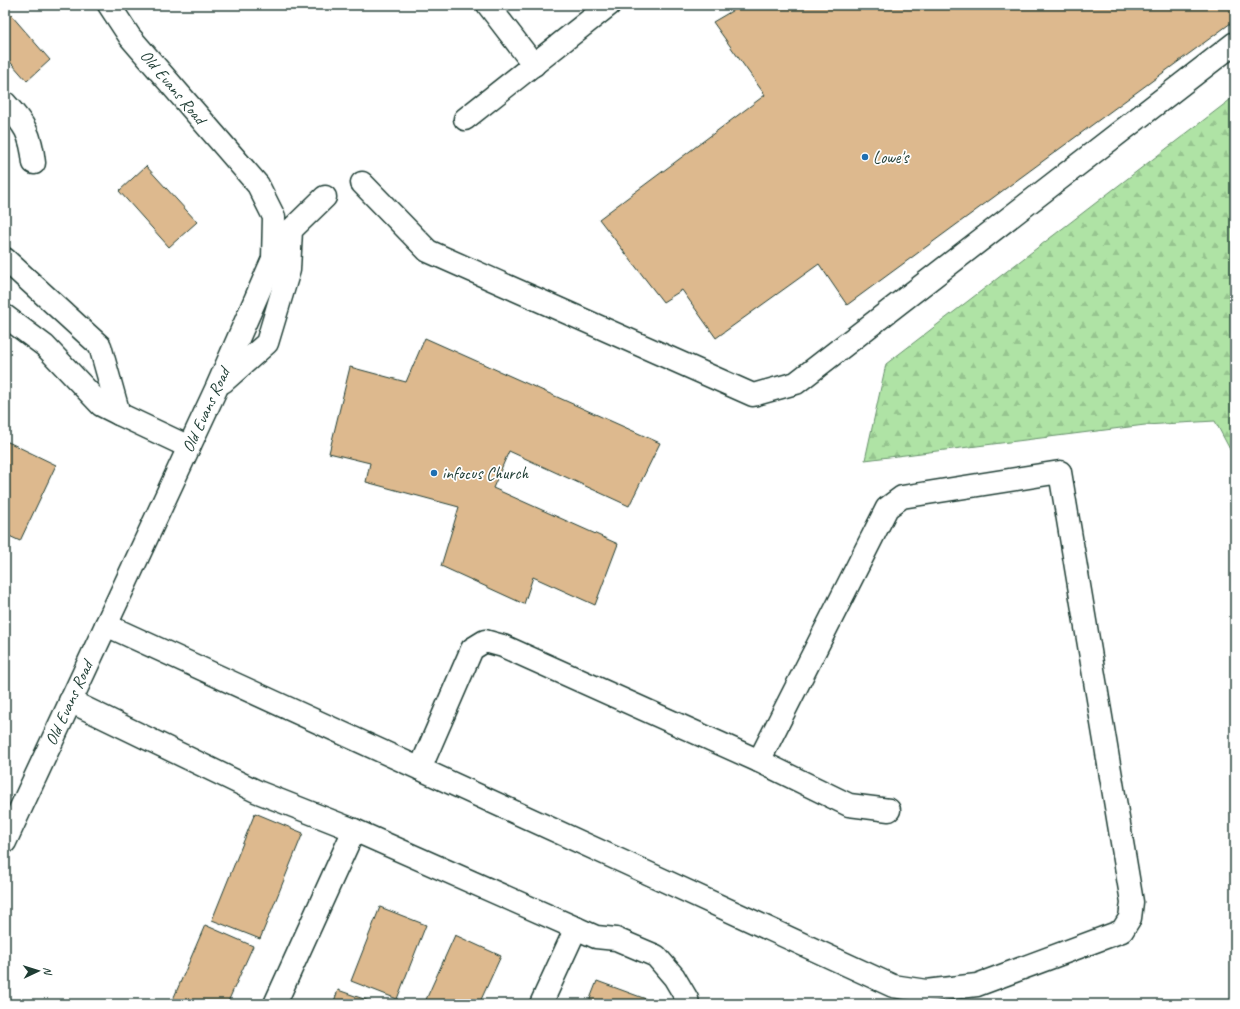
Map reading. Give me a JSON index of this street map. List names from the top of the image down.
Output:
{
  "streets": {
    "street": ["Old Evans Road"]
  },
  "places": ["Lowe's", "infocus Church"],
  "north": "right"
}
